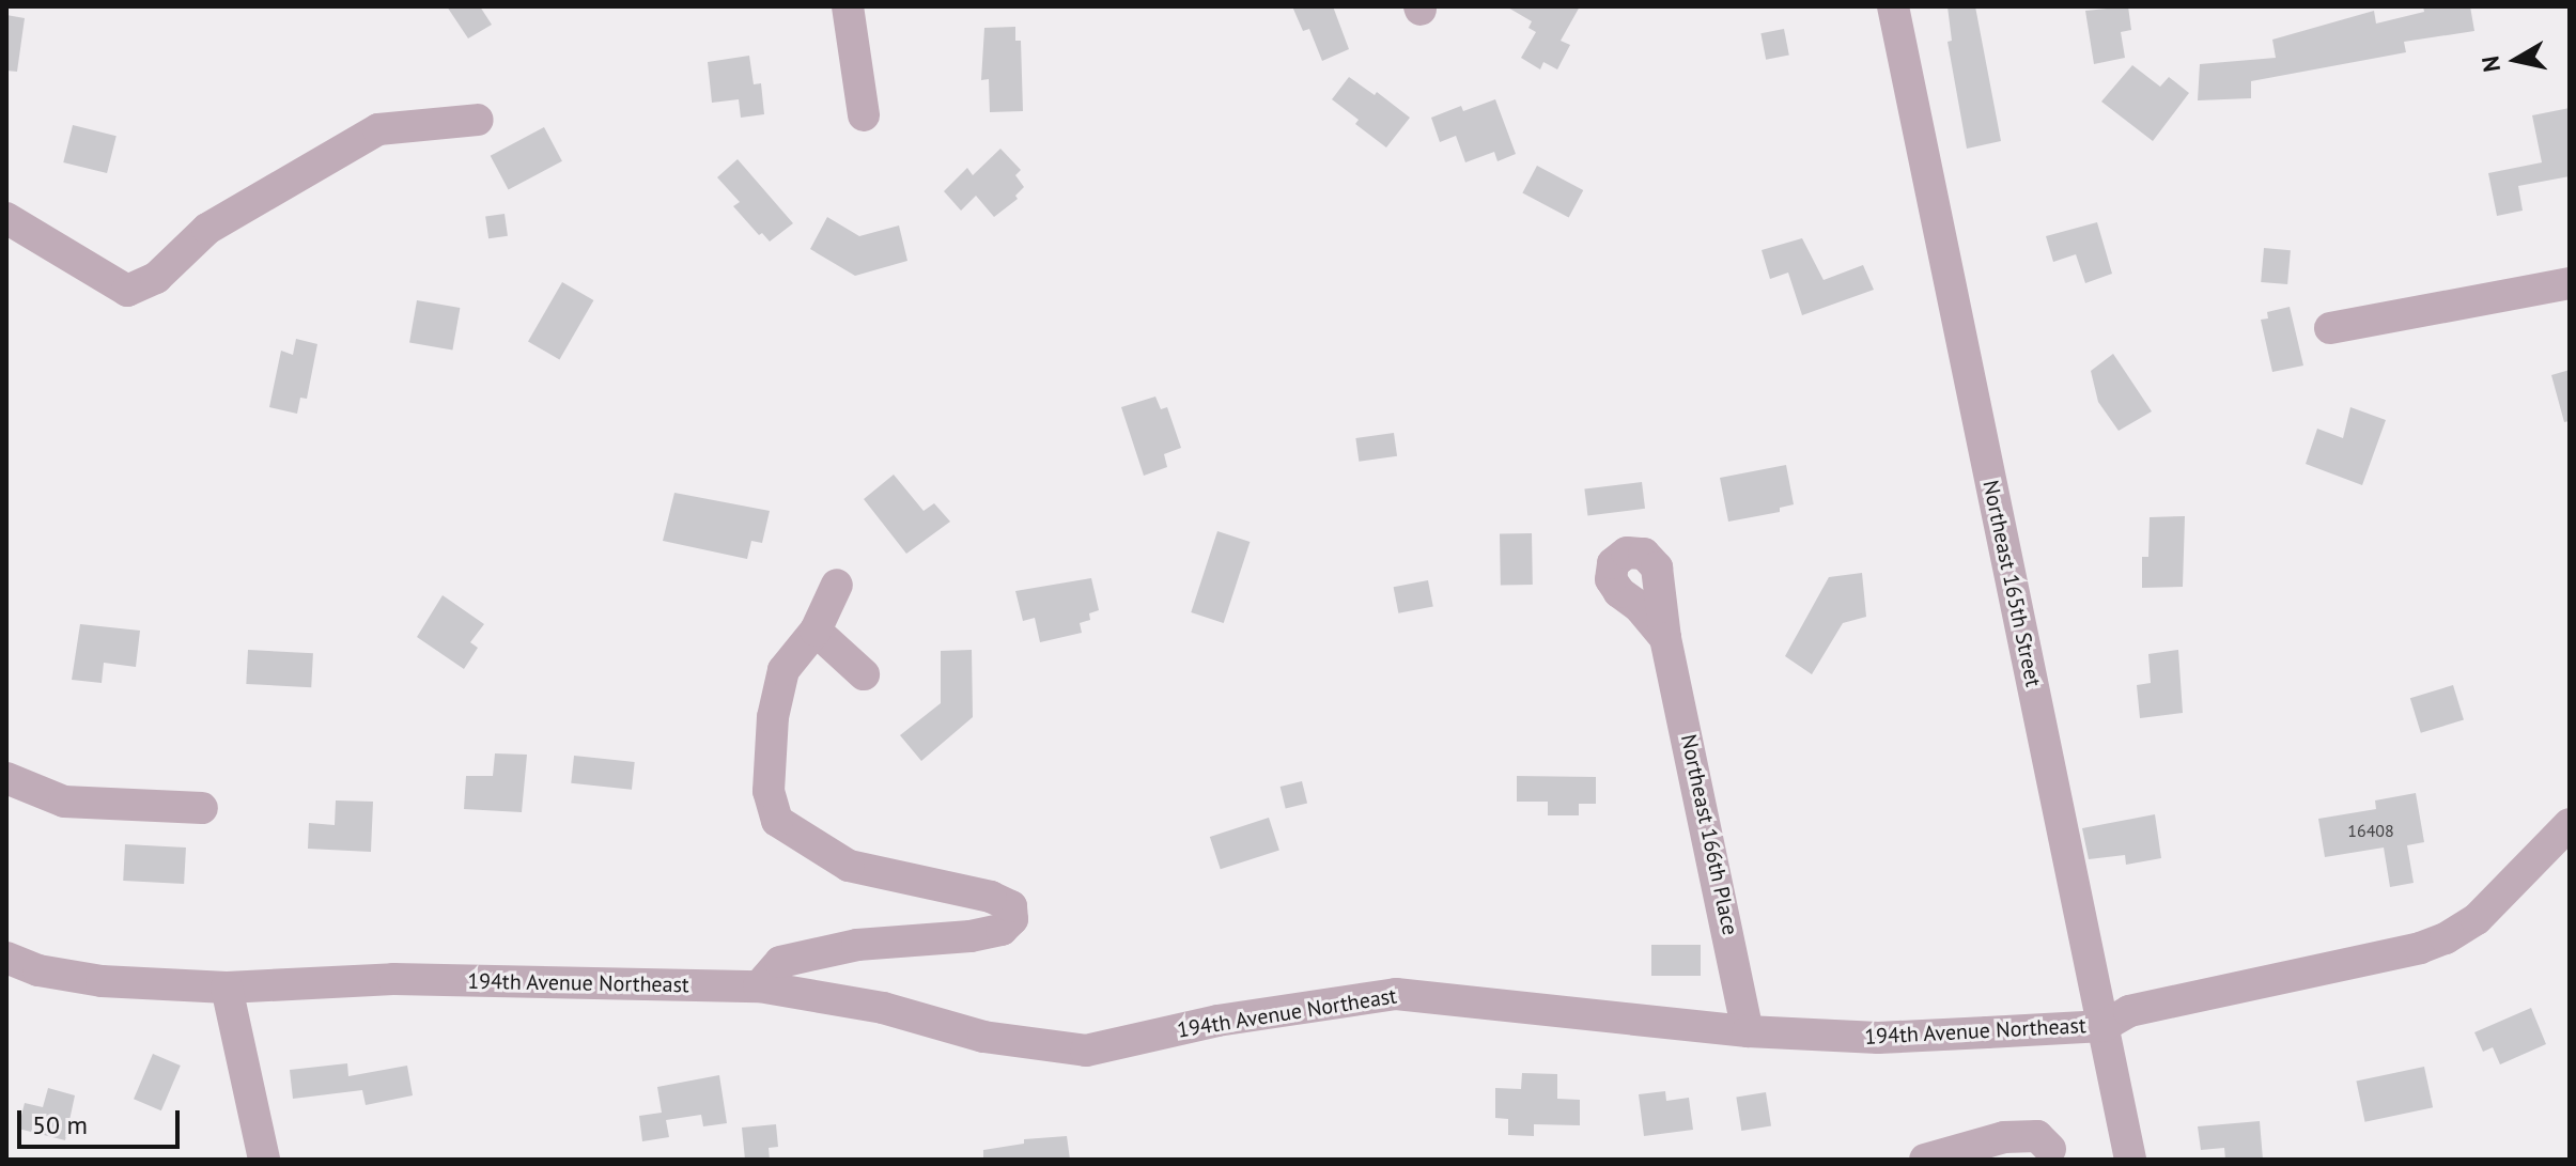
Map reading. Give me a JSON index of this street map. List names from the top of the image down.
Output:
{
  "streets": {
    "street": ["Northeast 165th Street", "Northeast 166th Place", "194th Avenue Northeast"]
  },
  "crossings": [
    ["Northeast 165th Street", "194th Avenue Northeast"],
    ["Northeast 166th Place", "194th Avenue Northeast"]
  ],
  "house_numbers": ["16408"],
  "scale_bar": "50 m",
  "north": "left"
}
